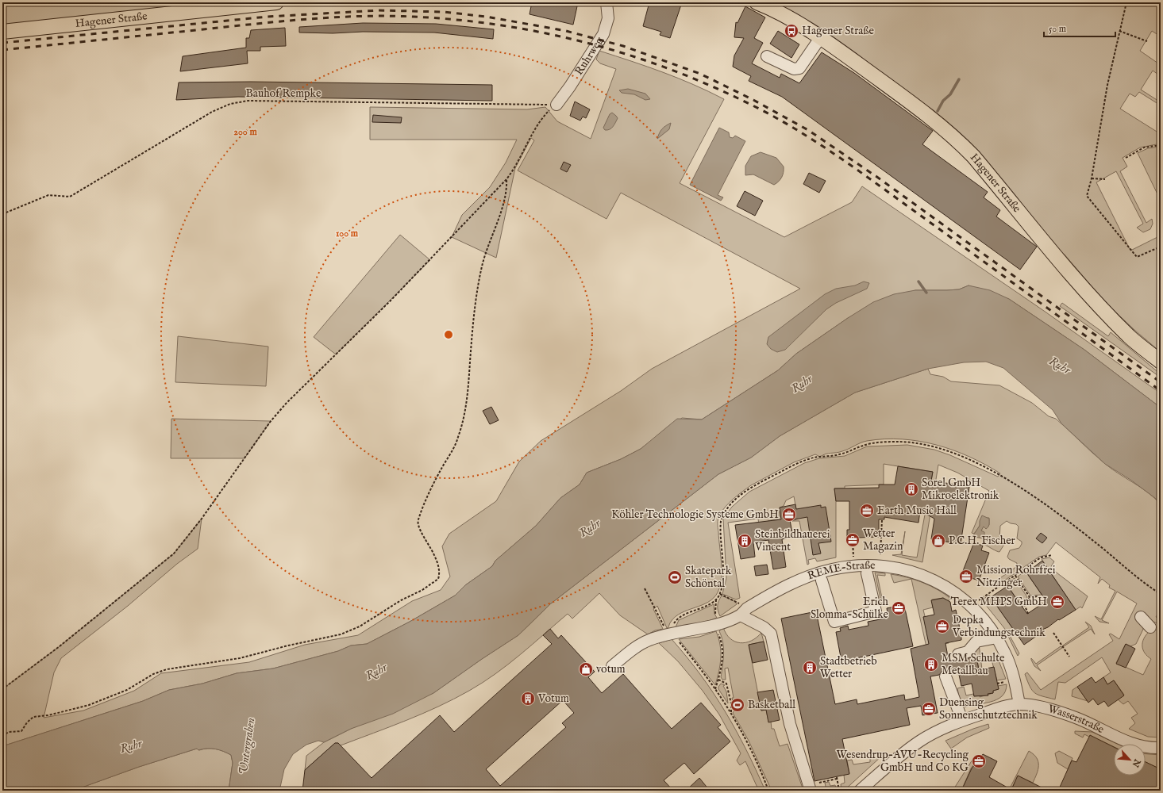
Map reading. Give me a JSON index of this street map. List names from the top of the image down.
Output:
{
  "streets": {
    "main road": ["Hagener Straße"],
    "street": ["Ruhrweg", "REME-Straße", "Wasserstraße"],
    "path": ["Bauhof Rempke"]
  },
  "crossings": [
    ["Ruhrweg", "Bauhof Rempke"],
    ["REME-Straße", "Wasserstraße"]
  ],
  "water": ["Ruhr", "Untergraben"],
  "places": {
    "bus stop": ["Hagener Straße"],
    "building": [
      "Sorel GmbH Mikroelektronik",
      "Steinbildhauerei Vincent",
      "MSM Schulte Metallbau",
      "Stadtbetrieb Wetter",
      "Votum"
    ],
    "office": [
      "Earth Music Hall",
      "Köhler Technologie Systeme GmbH",
      "Wetter Magazin",
      "Mission Rohrfrei Nitzinger",
      "Terex MHPS GmbH",
      "Erich Slomma-Schülke",
      "Depka Verbindungstechnik",
      "Duensing Sonnenschutztechnik",
      "Wesendrup-AVU-Recycling GmbH und Co KG"
    ],
    "shop": ["P.C.H. Fischer", "votum"],
    "sports": ["Skatepark Schöntal", "Basketball"]
  },
  "scale_bar": "50 m",
  "north": "bottom right",
  "rings": ["200 m", "100 m"]
}
